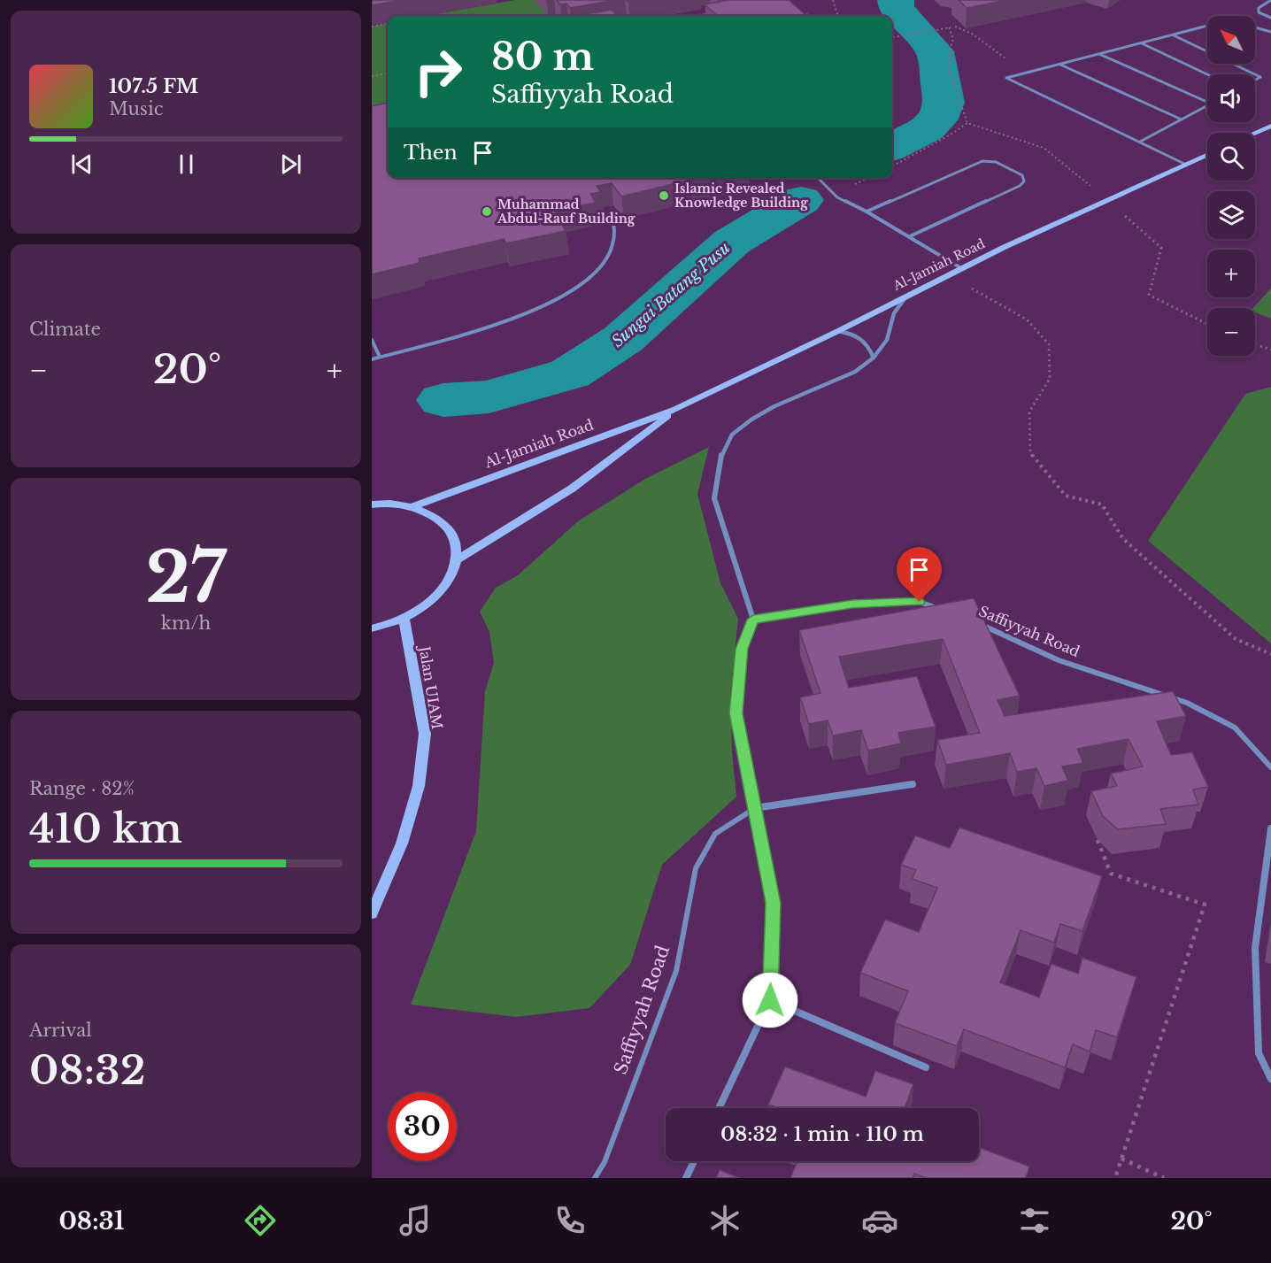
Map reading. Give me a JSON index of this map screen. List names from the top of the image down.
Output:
{
  "streets": {
    "street": ["Al-Jamiah Road", "Saffiyyah Road", "Jalan UIAM"]
  },
  "water": ["Sungai Batang Pusu"],
  "places": ["Islamic Revealed Knowledge Building", "Muhammad Abdul-Rauf Building"],
  "north": "top left",
  "page": {
    "map_buttons": ["+", "−"],
    "turn": ["80 m", "Saffiyyah Road"],
    "song": ["107.5 FM", "Music"],
    "then": "Then",
    "tile": [
      "Climate",
      ["27", "km/h"],
      ["Range · 82%", "410 km"],
      ["Arrival", "08:32"]
    ],
    "heat": ["−", "20°", "+"],
    "limit": "30",
    "trip": "08:32 · 1 min · 110 m",
    "tabs": ["08:31", "20°"]
  }
}
